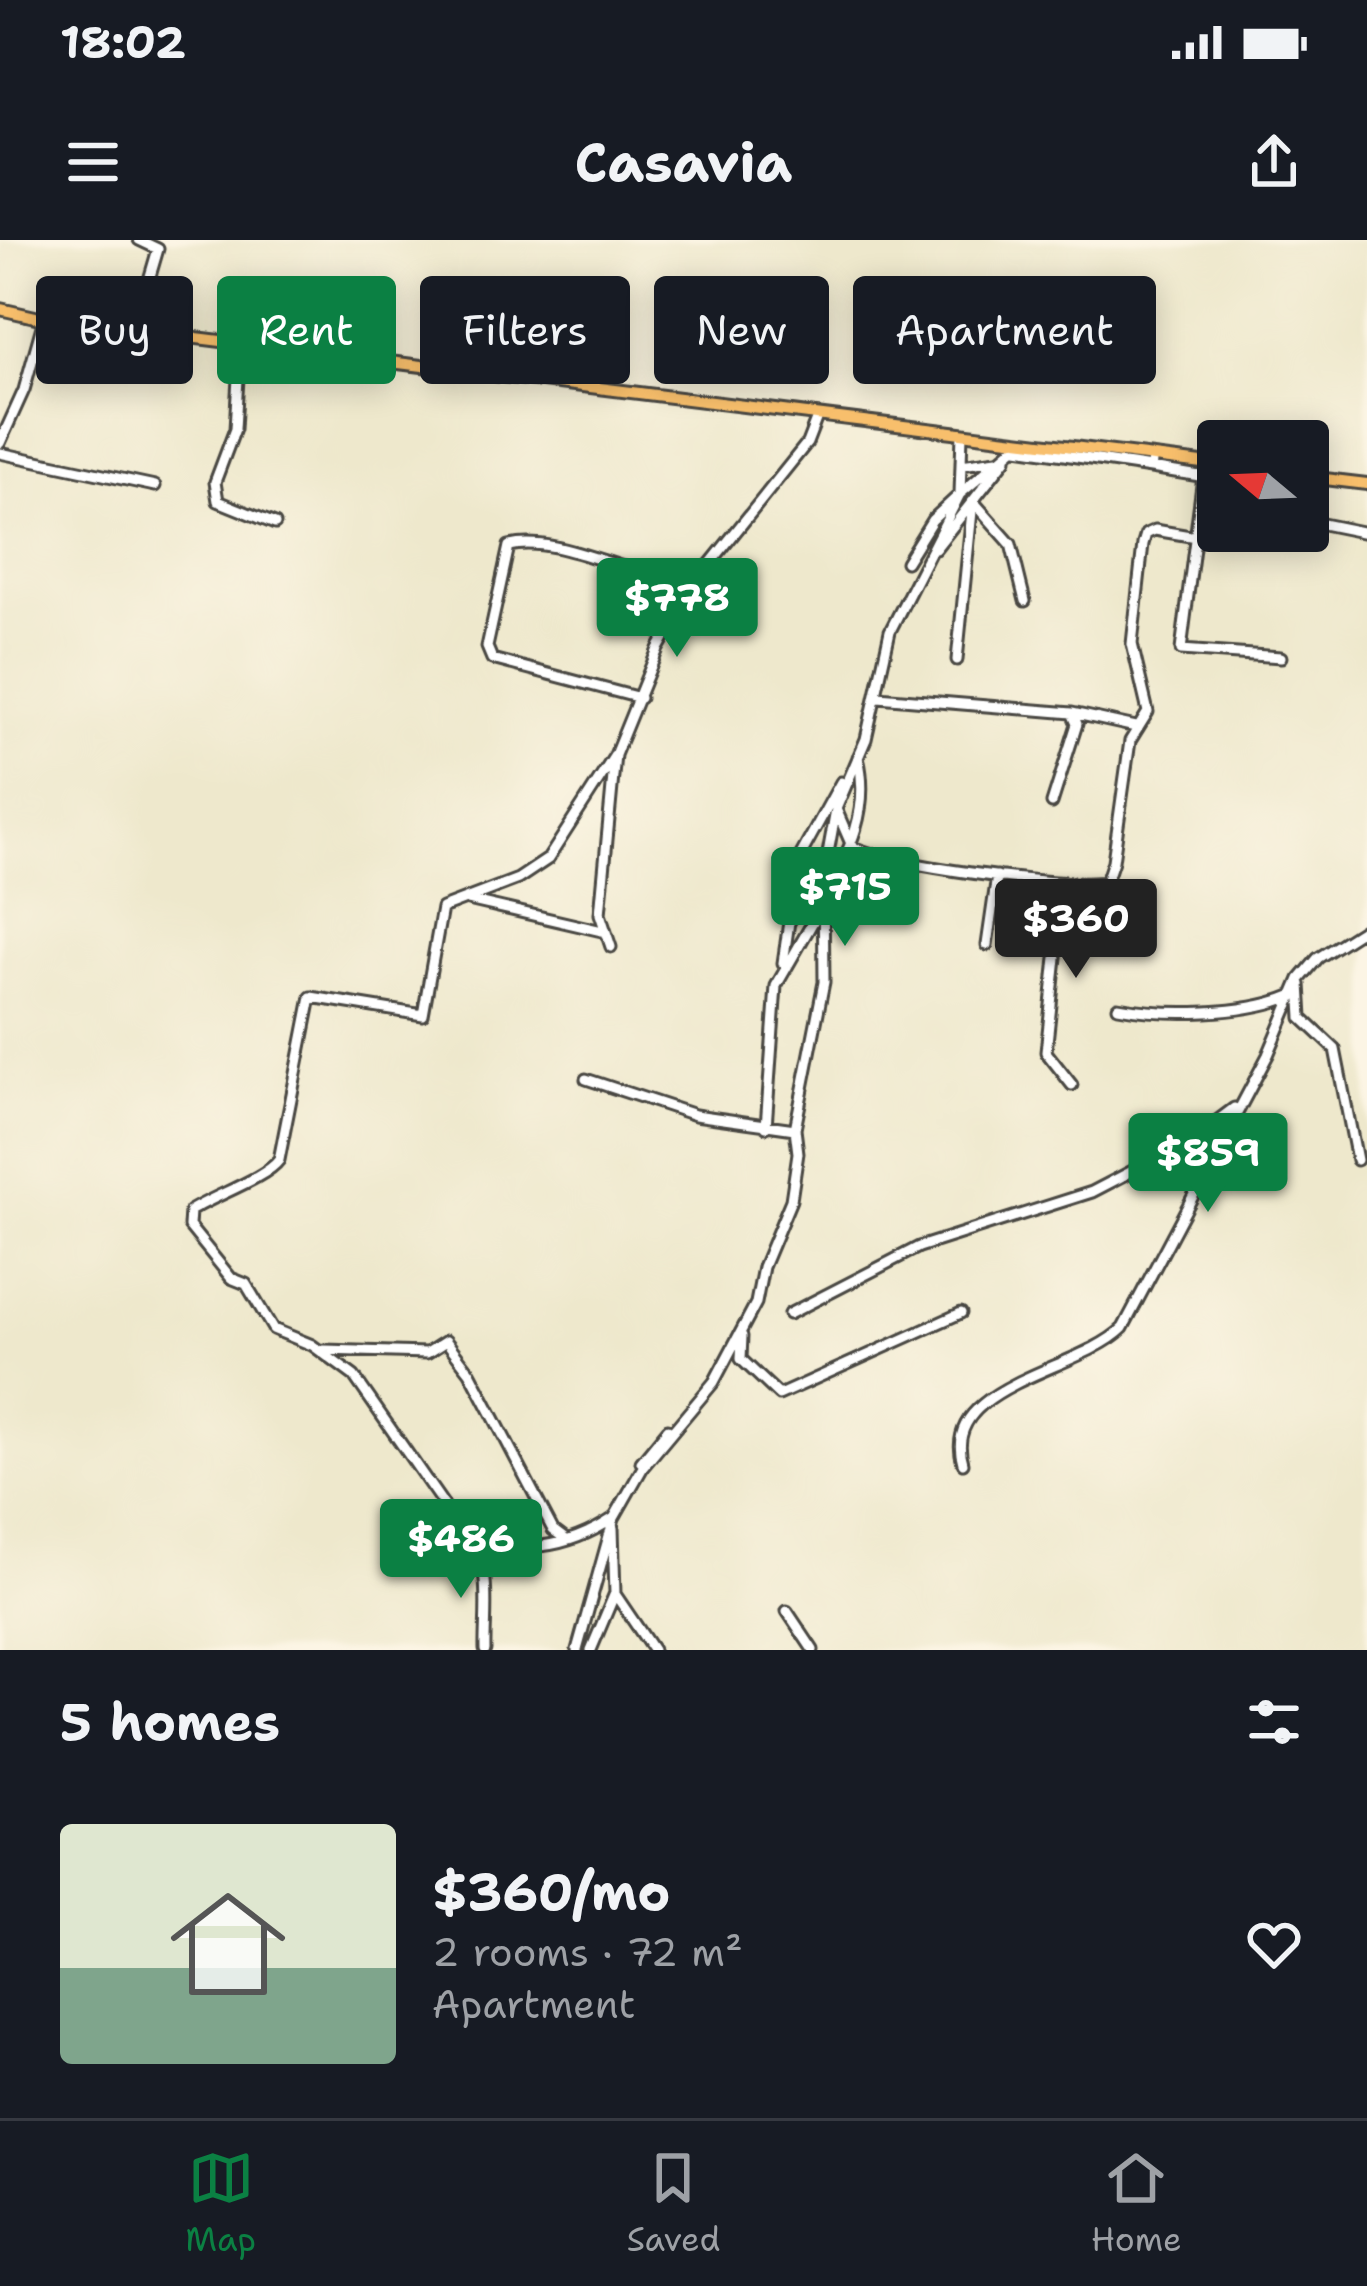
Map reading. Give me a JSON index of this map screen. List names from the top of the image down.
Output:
{
  "north": "left",
  "page": {
    "status": "18:02",
    "header": "Casavia",
    "chip": [
      "Buy",
      "Rent",
      "Filters",
      "New",
      "Apartment"
    ],
    "price": [
      "$778",
      "$715",
      "$360",
      "$859",
      "$486"
    ],
    "heading": "5 homes",
    "list": [
      {
        "name": "$360/mo",
        "note": "2 rooms · 72 m² · Apartment"
      }
    ],
    "tabs": ["Map", "Saved", "Home"]
  }
}
